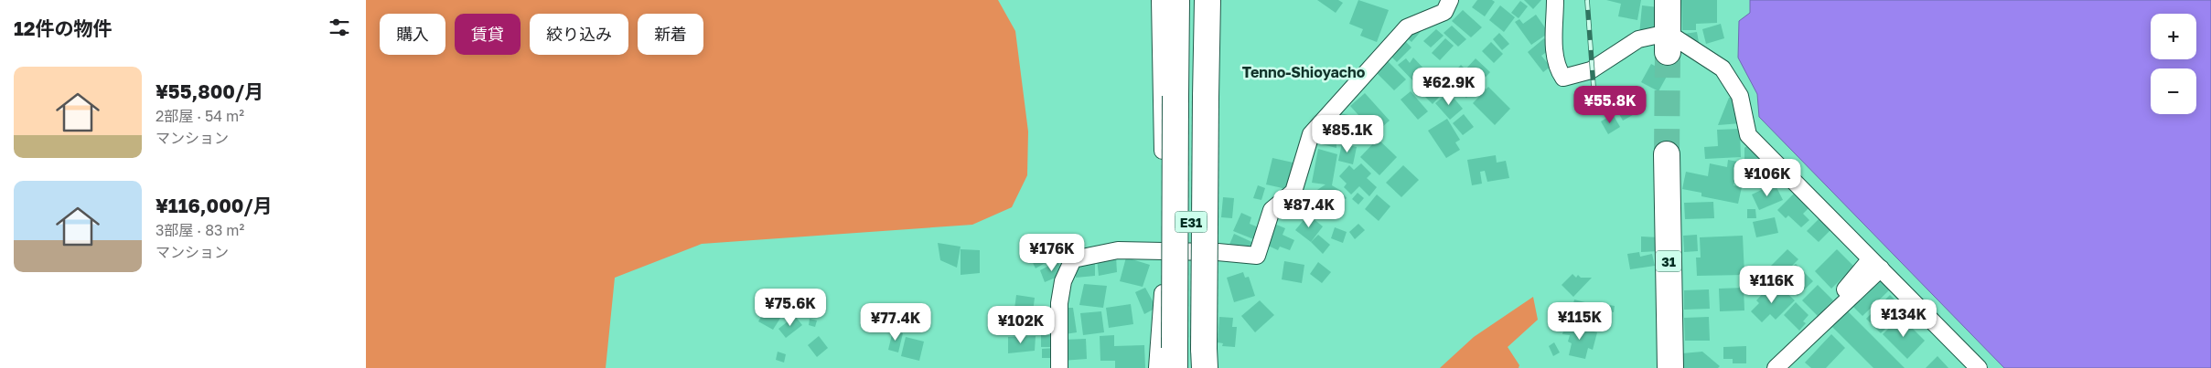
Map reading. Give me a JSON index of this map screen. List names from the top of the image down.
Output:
{
  "streets": {
    "highway": ["31"]
  },
  "districts": ["Tenno-Shioyacho"],
  "page": {
    "heading": "12件の物件",
    "map_buttons": ["+", "−"],
    "chip": [
      "購入",
      "賃貸",
      "絞り込み",
      "新着"
    ],
    "list": [
      {
        "name": "¥55,800/月",
        "note": "2部屋 · 54 m² · マンション"
      },
      {
        "name": "¥116,000/月",
        "note": "3部屋 · 83 m² · マンション"
      }
    ],
    "price": [
      "¥62.9K",
      "¥55.8K",
      "¥85.1K",
      "¥106K",
      "¥87.4K",
      "¥176K",
      "¥116K",
      "¥75.6K",
      "¥134K",
      "¥115K",
      "¥77.4K",
      "¥102K"
    ]
  }
}
